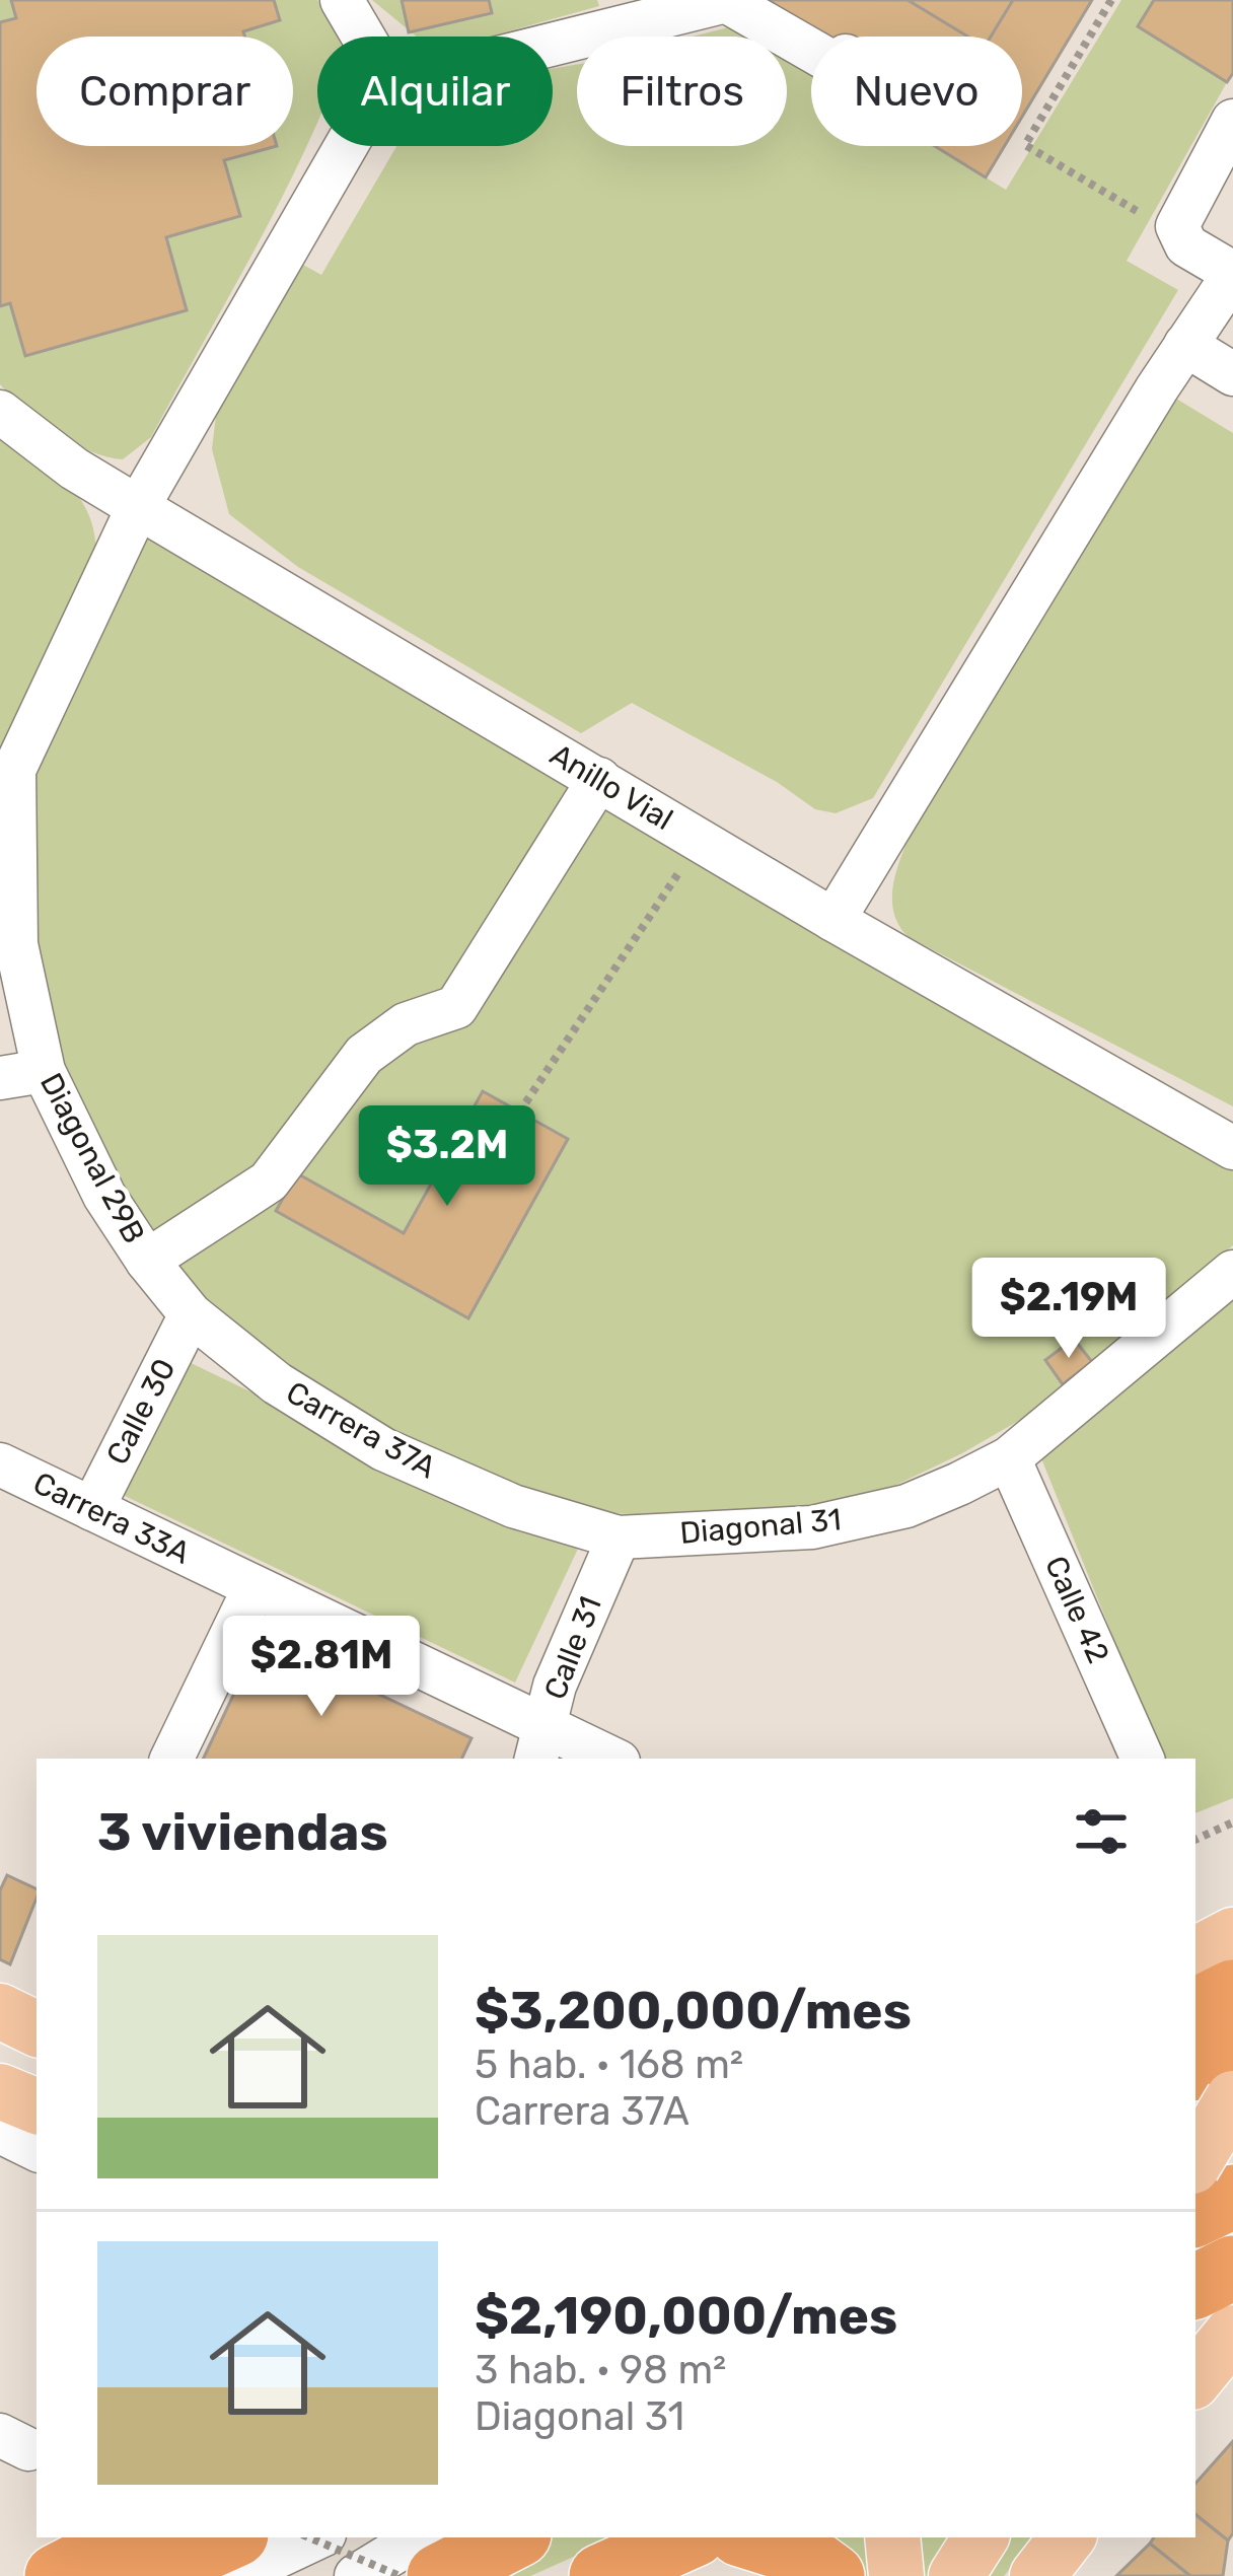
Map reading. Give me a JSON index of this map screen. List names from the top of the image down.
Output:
{
  "streets": {
    "street": [
      "Anillo Vial",
      "Diagonal 29B",
      "Calle 30",
      "Carrera 37A",
      "Carrera 33A",
      "Diagonal 31",
      "Calle 42",
      "Calle 31"
    ]
  },
  "crossings": [
    ["Diagonal 29B", "Calle 30"],
    ["Diagonal 29B", "Carrera 37A"],
    ["Calle 30", "Carrera 37A"],
    ["Calle 30", "Carrera 33A"],
    ["Carrera 37A", "Diagonal 31"],
    ["Carrera 37A", "Calle 31"],
    ["Carrera 33A", "Calle 31"],
    ["Diagonal 31", "Calle 42"],
    ["Diagonal 31", "Calle 31"]
  ],
  "page": {
    "chip": [
      "Comprar",
      "Alquilar",
      "Filtros",
      "Nuevo"
    ],
    "price": ["$3.2M", "$2.19M", "$2.81M"],
    "heading": "3 viviendas",
    "list": [
      {
        "name": "$3,200,000/mes",
        "note": "5 hab. · 168 m² · Carrera 37A"
      },
      {
        "name": "$2,190,000/mes",
        "note": "3 hab. · 98 m² · Diagonal 31"
      }
    ]
  }
}
